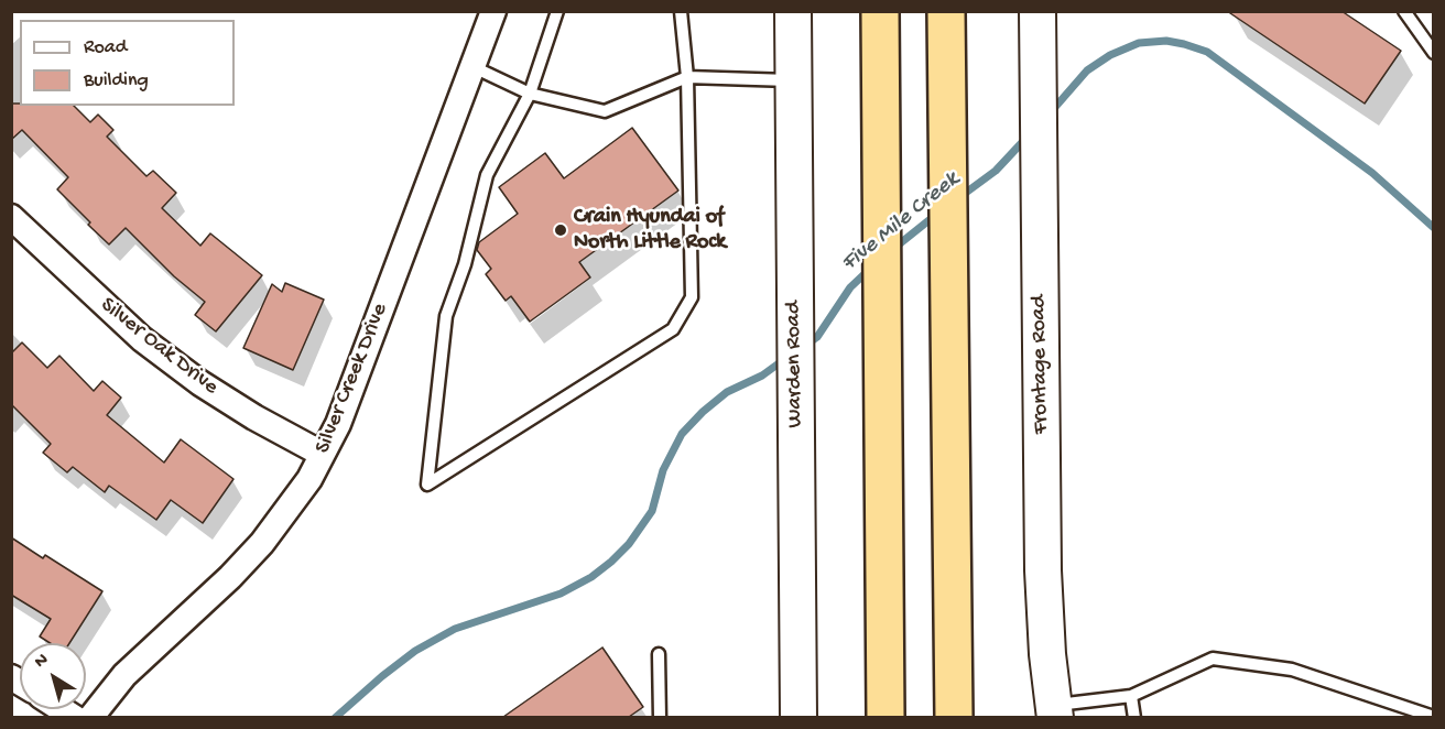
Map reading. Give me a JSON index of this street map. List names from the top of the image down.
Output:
{
  "streets": {
    "main road": ["Warden Road", "Frontage Road"],
    "street": ["Silver Oak Drive", "Silver Creek Drive"]
  },
  "crossings": [
    ["Silver Oak Drive", "Silver Creek Drive"]
  ],
  "water": ["Five Mile Creek"],
  "places": ["Crain Hyundai of North Little Rock"],
  "legend": ["Road", "Building"],
  "north": "top left"
}
